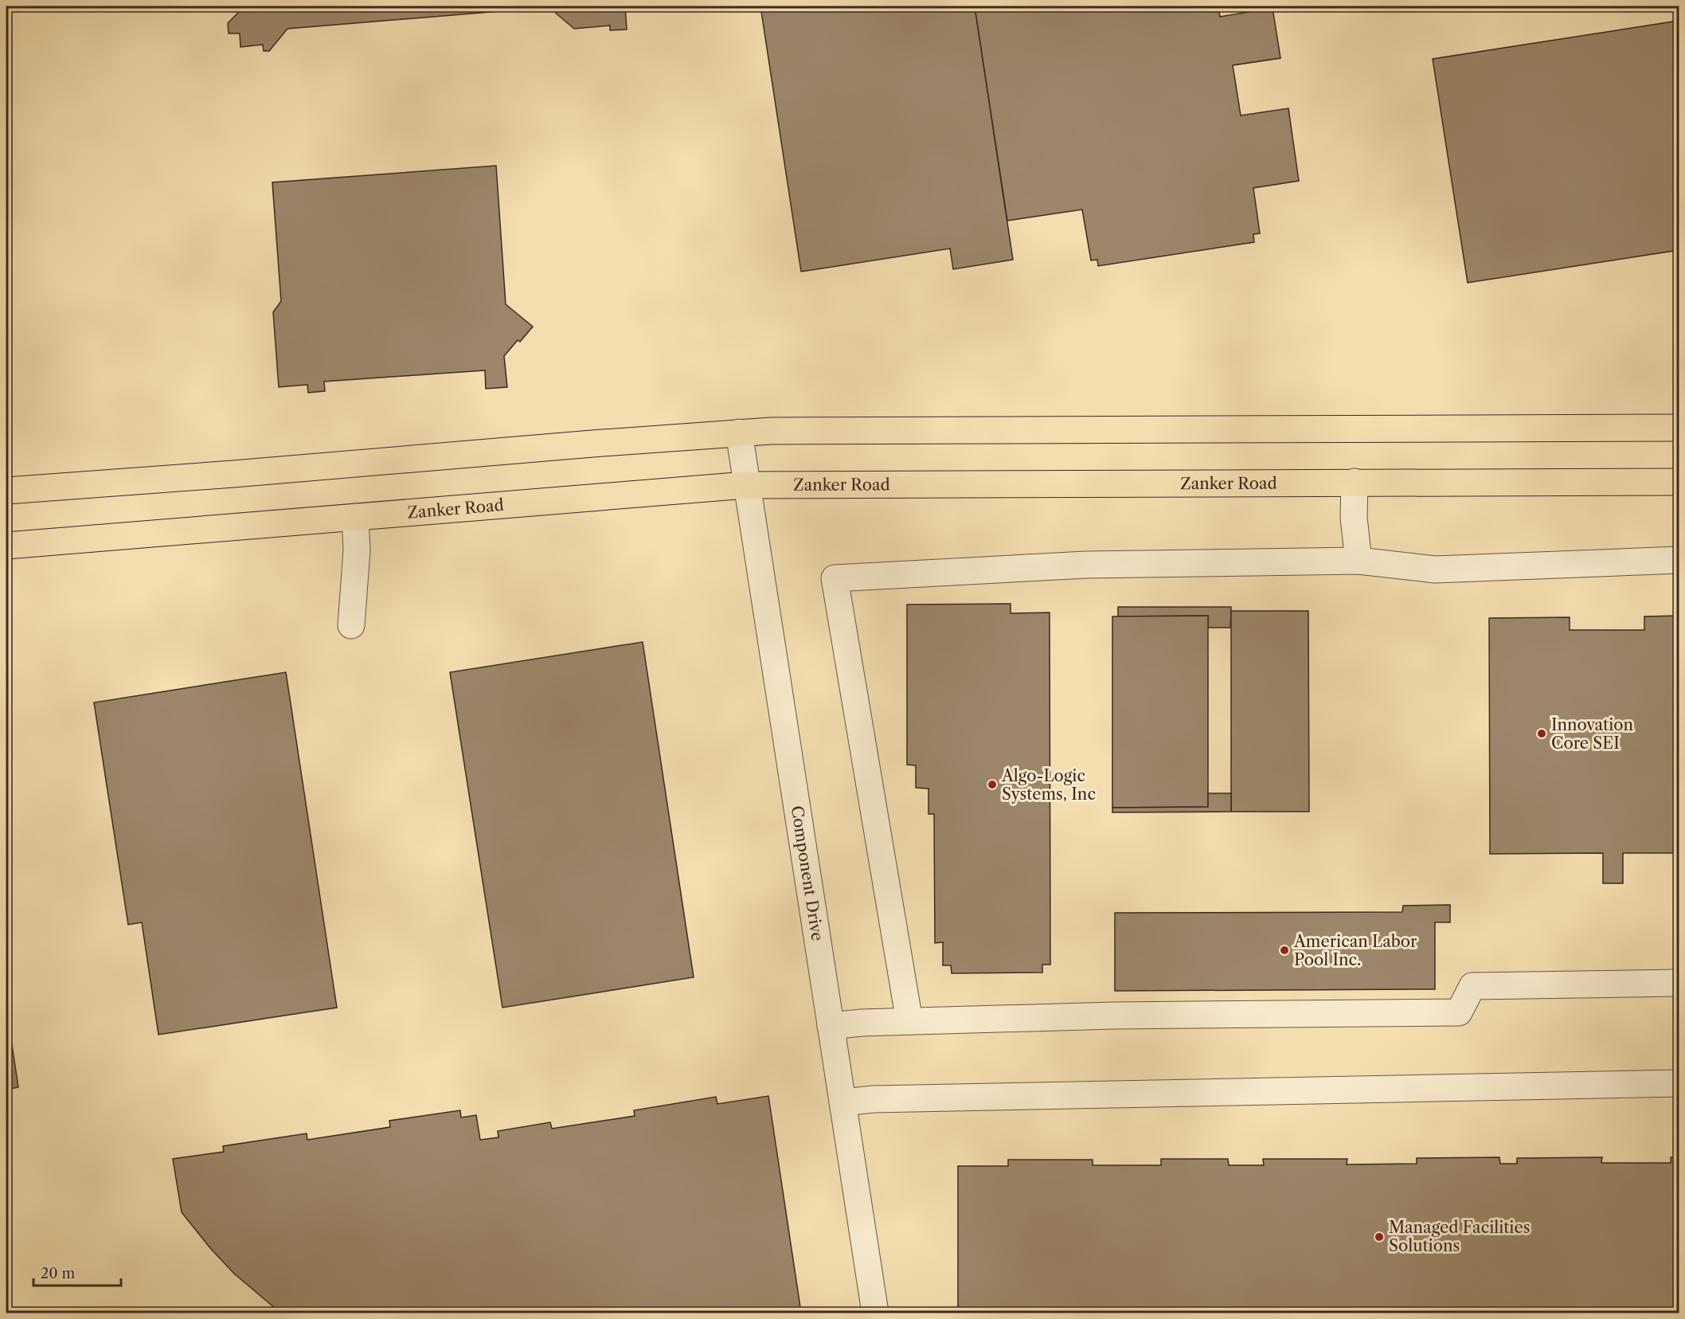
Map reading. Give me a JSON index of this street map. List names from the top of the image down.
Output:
{
  "streets": {
    "main road": ["Zanker Road"],
    "street": ["Component Drive"]
  },
  "crossings": [
    ["Zanker Road", "Component Drive"]
  ],
  "places": [
    "Innovation Core SEI",
    "Algo-Logic Systems, Inc",
    "American Labor Pool Inc.",
    "Managed Facilities Solutions"
  ],
  "scale_bar": "20 m"
}
